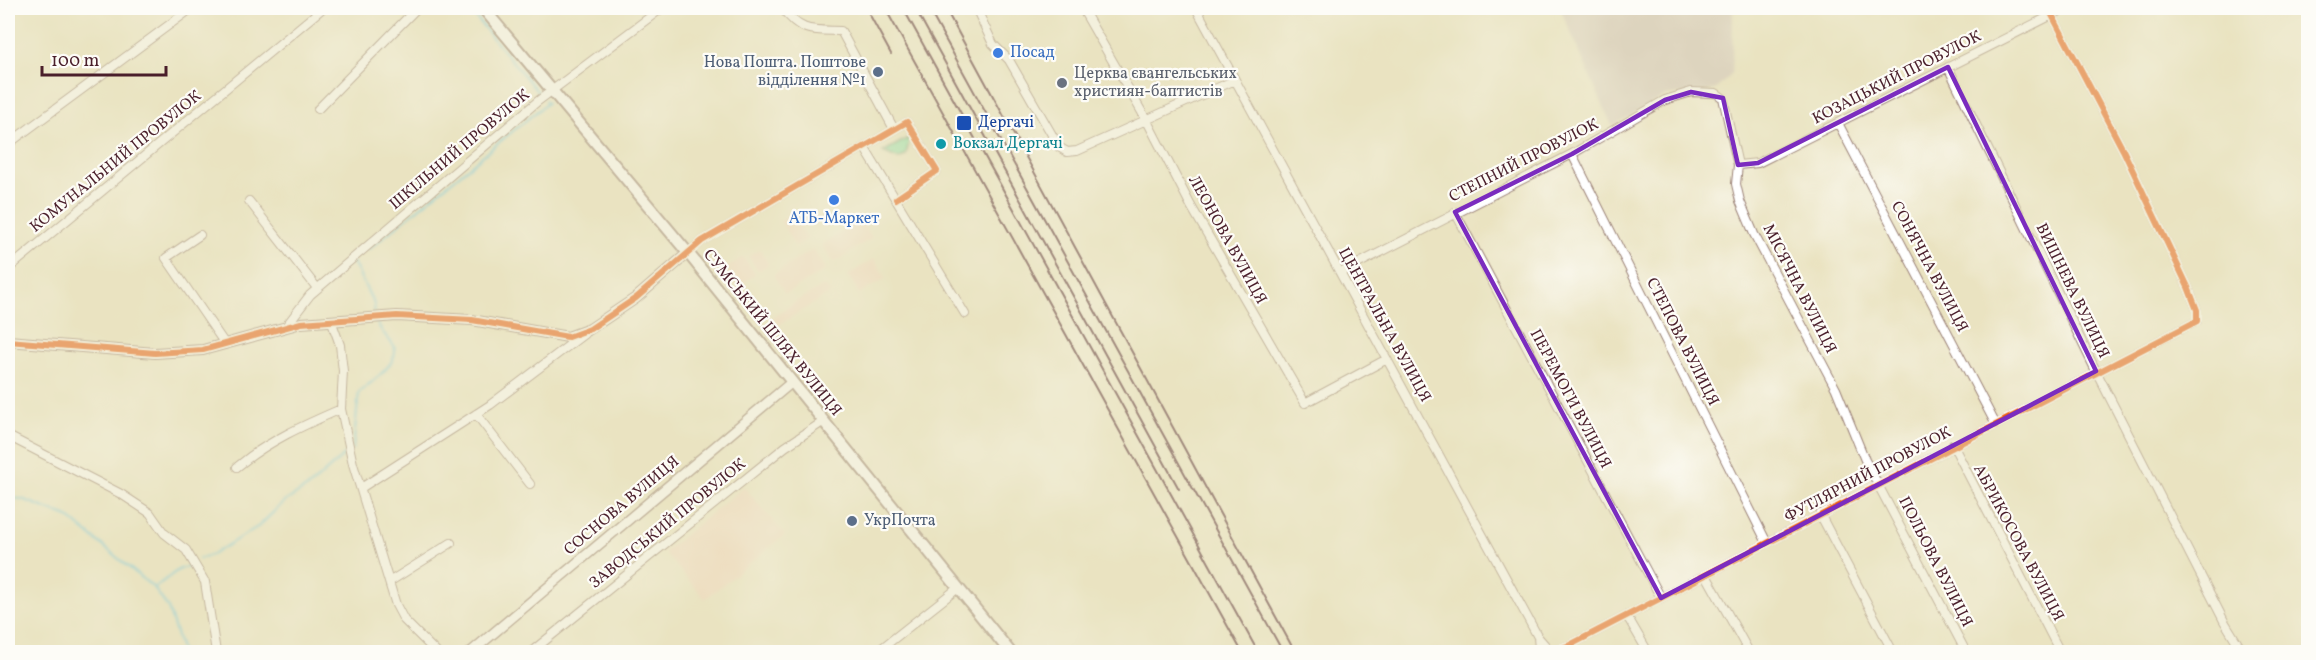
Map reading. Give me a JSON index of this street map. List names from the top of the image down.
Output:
{
  "streets": {
    "main road": ["СУМСЬКИЙ ШЛЯХ ВУЛИЦЯ"],
    "street": [
      "КОЗАЦЬКИЙ ПРОВУЛОК",
      "ШКІЛЬНИЙ ПРОВУЛОК",
      "СТЕПНИЙ ПРОВУЛОК",
      "КОМУНАЛЬНИЙ ПРОВУЛОК",
      "ЛЕОНОВА ВУЛИЦЯ",
      "СОНЯЧНА ВУЛИЦЯ",
      "МІСЯЧНА ВУЛИЦЯ",
      "ВИШНЕВА ВУЛИЦЯ",
      "ЦЕНТРАЛЬНА ВУЛИЦЯ",
      "СТЕПОВА ВУЛИЦЯ",
      "ПЕРЕМОГИ ВУЛИЦЯ",
      "ФУТЛЯРНИЙ ПРОВУЛОК",
      "СОСНОВА ВУЛИЦЯ",
      "ЗАВОДСЬКИЙ ПРОВУЛОК",
      "АБРИКОСОВА ВУЛИЦЯ",
      "ПОЛЬОВА ВУЛИЦЯ"
    ]
  },
  "crossings": [
    ["КОЗАЦЬКИЙ ПРОВУЛОК", "СОНЯЧНА ВУЛИЦЯ"],
    ["КОЗАЦЬКИЙ ПРОВУЛОК", "МІСЯЧНА ВУЛИЦЯ"],
    ["КОЗАЦЬКИЙ ПРОВУЛОК", "ВИШНЕВА ВУЛИЦЯ"],
    ["КОЗАЦЬКИЙ ПРОВУЛОК", "ФУТЛЯРНИЙ ПРОВУЛОК"],
    ["ШКІЛЬНИЙ ПРОВУЛОК", "СУМСЬКИЙ ШЛЯХ ВУЛИЦЯ"],
    ["СТЕПНИЙ ПРОВУЛОК", "МІСЯЧНА ВУЛИЦЯ"],
    ["СТЕПНИЙ ПРОВУЛОК", "ЦЕНТРАЛЬНА ВУЛИЦЯ"],
    ["СТЕПНИЙ ПРОВУЛОК", "СТЕПОВА ВУЛИЦЯ"],
    ["СТЕПНИЙ ПРОВУЛОК", "ПЕРЕМОГИ ВУЛИЦЯ"],
    ["ЛЕОНОВА ВУЛИЦЯ", "ЦЕНТРАЛЬНА ВУЛИЦЯ"],
    ["СОНЯЧНА ВУЛИЦЯ", "ФУТЛЯРНИЙ ПРОВУЛОК"],
    ["МІСЯЧНА ВУЛИЦЯ", "ФУТЛЯРНИЙ ПРОВУЛОК"],
    ["МІСЯЧНА ВУЛИЦЯ", "ПОЛЬОВА ВУЛИЦЯ"],
    ["ВИШНЕВА ВУЛИЦЯ", "ФУТЛЯРНИЙ ПРОВУЛОК"],
    ["ЦЕНТРАЛЬНА ВУЛИЦЯ", "ФУТЛЯРНИЙ ПРОВУЛОК"],
    ["СУМСЬКИЙ ШЛЯХ ВУЛИЦЯ", "СОСНОВА ВУЛИЦЯ"],
    ["СУМСЬКИЙ ШЛЯХ ВУЛИЦЯ", "ЗАВОДСЬКИЙ ПРОВУЛОК"],
    ["СТЕПОВА ВУЛИЦЯ", "ФУТЛЯРНИЙ ПРОВУЛОК"],
    ["ПЕРЕМОГИ ВУЛИЦЯ", "ФУТЛЯРНИЙ ПРОВУЛОК"],
    ["ФУТЛЯРНИЙ ПРОВУЛОК", "АБРИКОСОВА ВУЛИЦЯ"],
    ["ФУТЛЯРНИЙ ПРОВУЛОК", "ПОЛЬОВА ВУЛИЦЯ"]
  ],
  "places": {
    "other": [
      "Посад",
      "Нова Пошта. Поштове відділення №1",
      "Церква євангельських християн-баптистів",
      "Вокзал Дергачі",
      "АТБ-Маркет",
      "УкрПочта"
    ],
    "transit": ["Дергачі"]
  },
  "scale_bar": "100 m"
}
